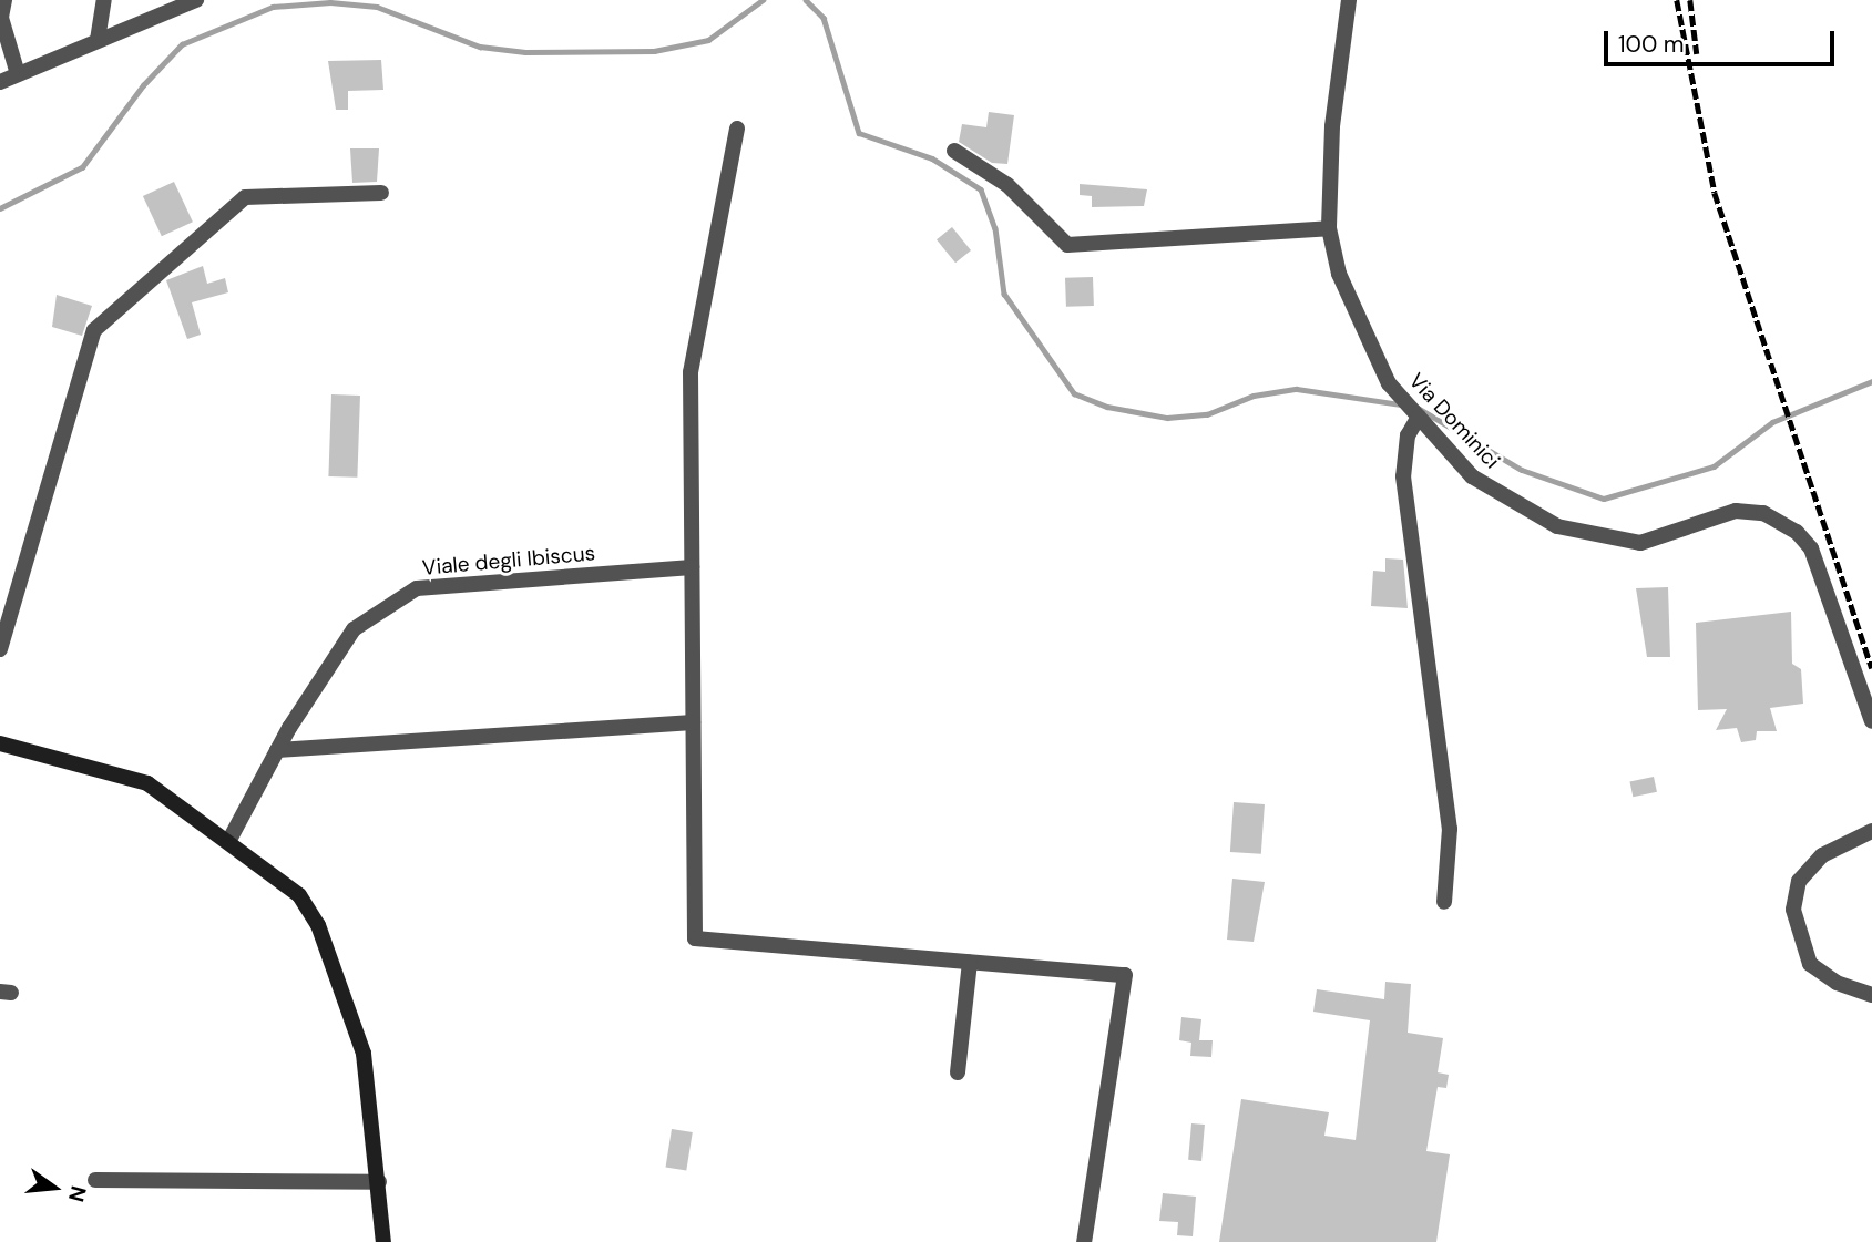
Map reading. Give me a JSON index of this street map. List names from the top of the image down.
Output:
{
  "streets": {
    "street": ["Via Dominici", "Viale degli Ibiscus"]
  },
  "scale_bar": "100 m",
  "north": "right"
}
